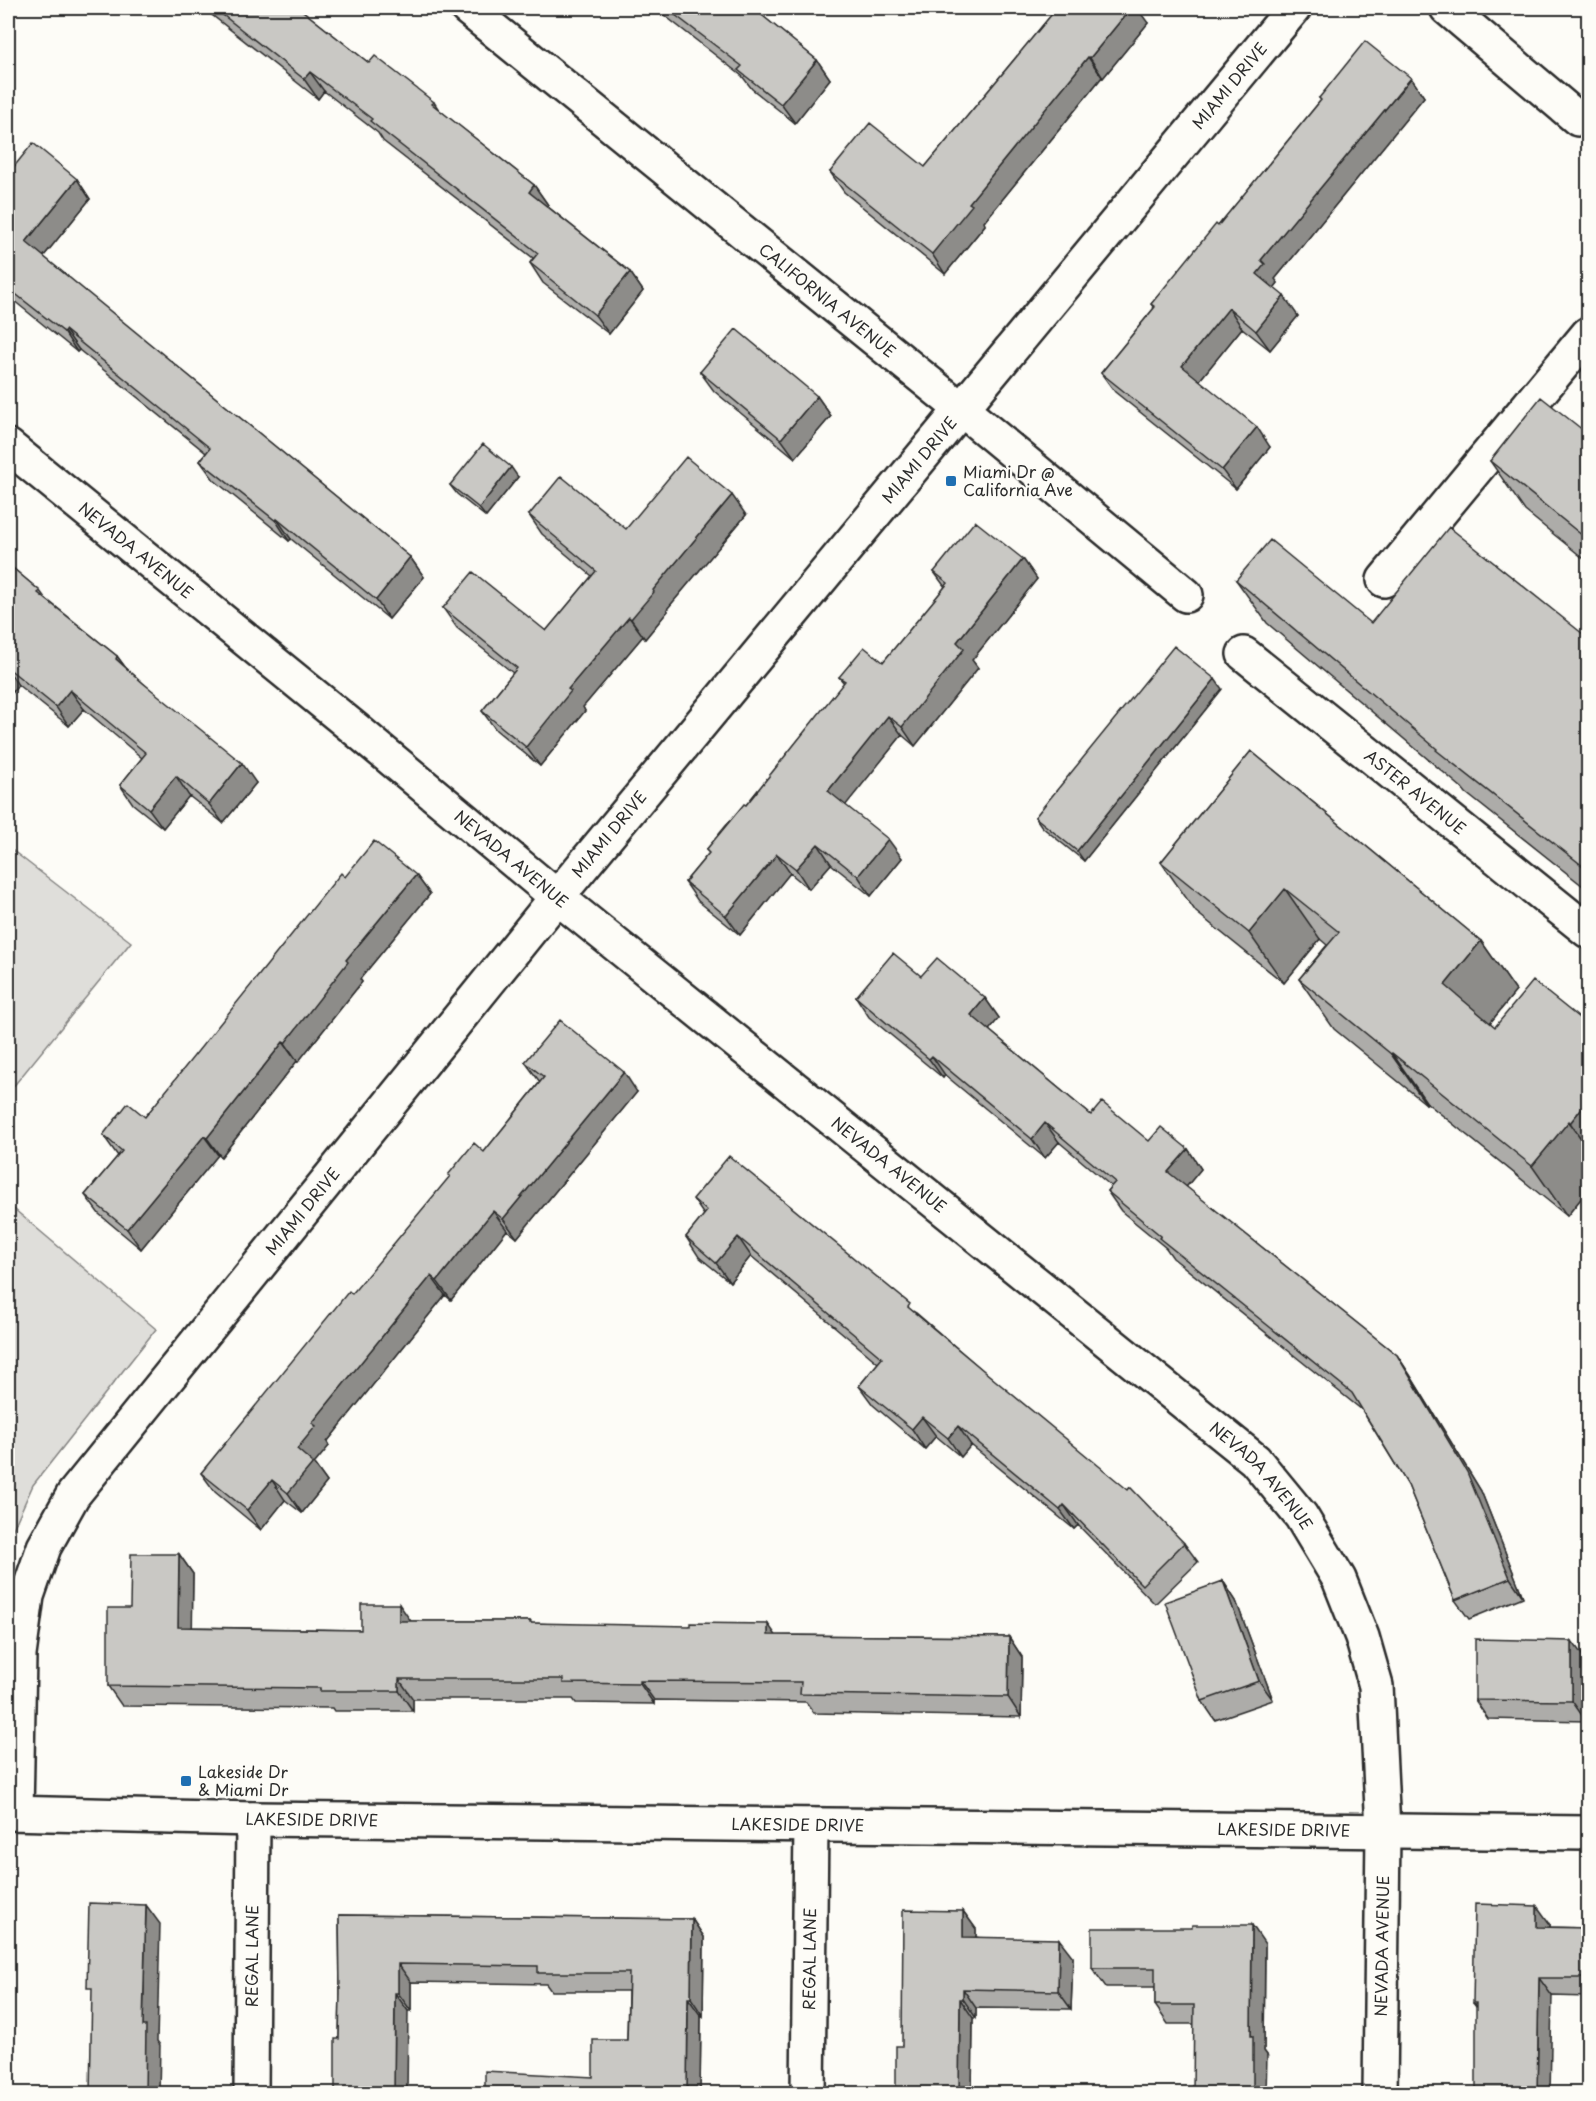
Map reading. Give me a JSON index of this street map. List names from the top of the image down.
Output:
{
  "streets": {
    "street": [
      "MIAMI DRIVE",
      "CALIFORNIA AVENUE",
      "NEVADA AVENUE",
      "ASTER AVENUE",
      "LAKESIDE DRIVE",
      "REGAL LANE"
    ]
  },
  "crossings": [
    ["MIAMI DRIVE", "CALIFORNIA AVENUE"],
    ["MIAMI DRIVE", "NEVADA AVENUE"],
    ["MIAMI DRIVE", "LAKESIDE DRIVE"],
    ["NEVADA AVENUE", "LAKESIDE DRIVE"],
    ["LAKESIDE DRIVE", "REGAL LANE"]
  ],
  "places": {
    "transit": ["Miami Dr @ California Ave", "Lakeside Dr & Miami Dr"]
  }
}
